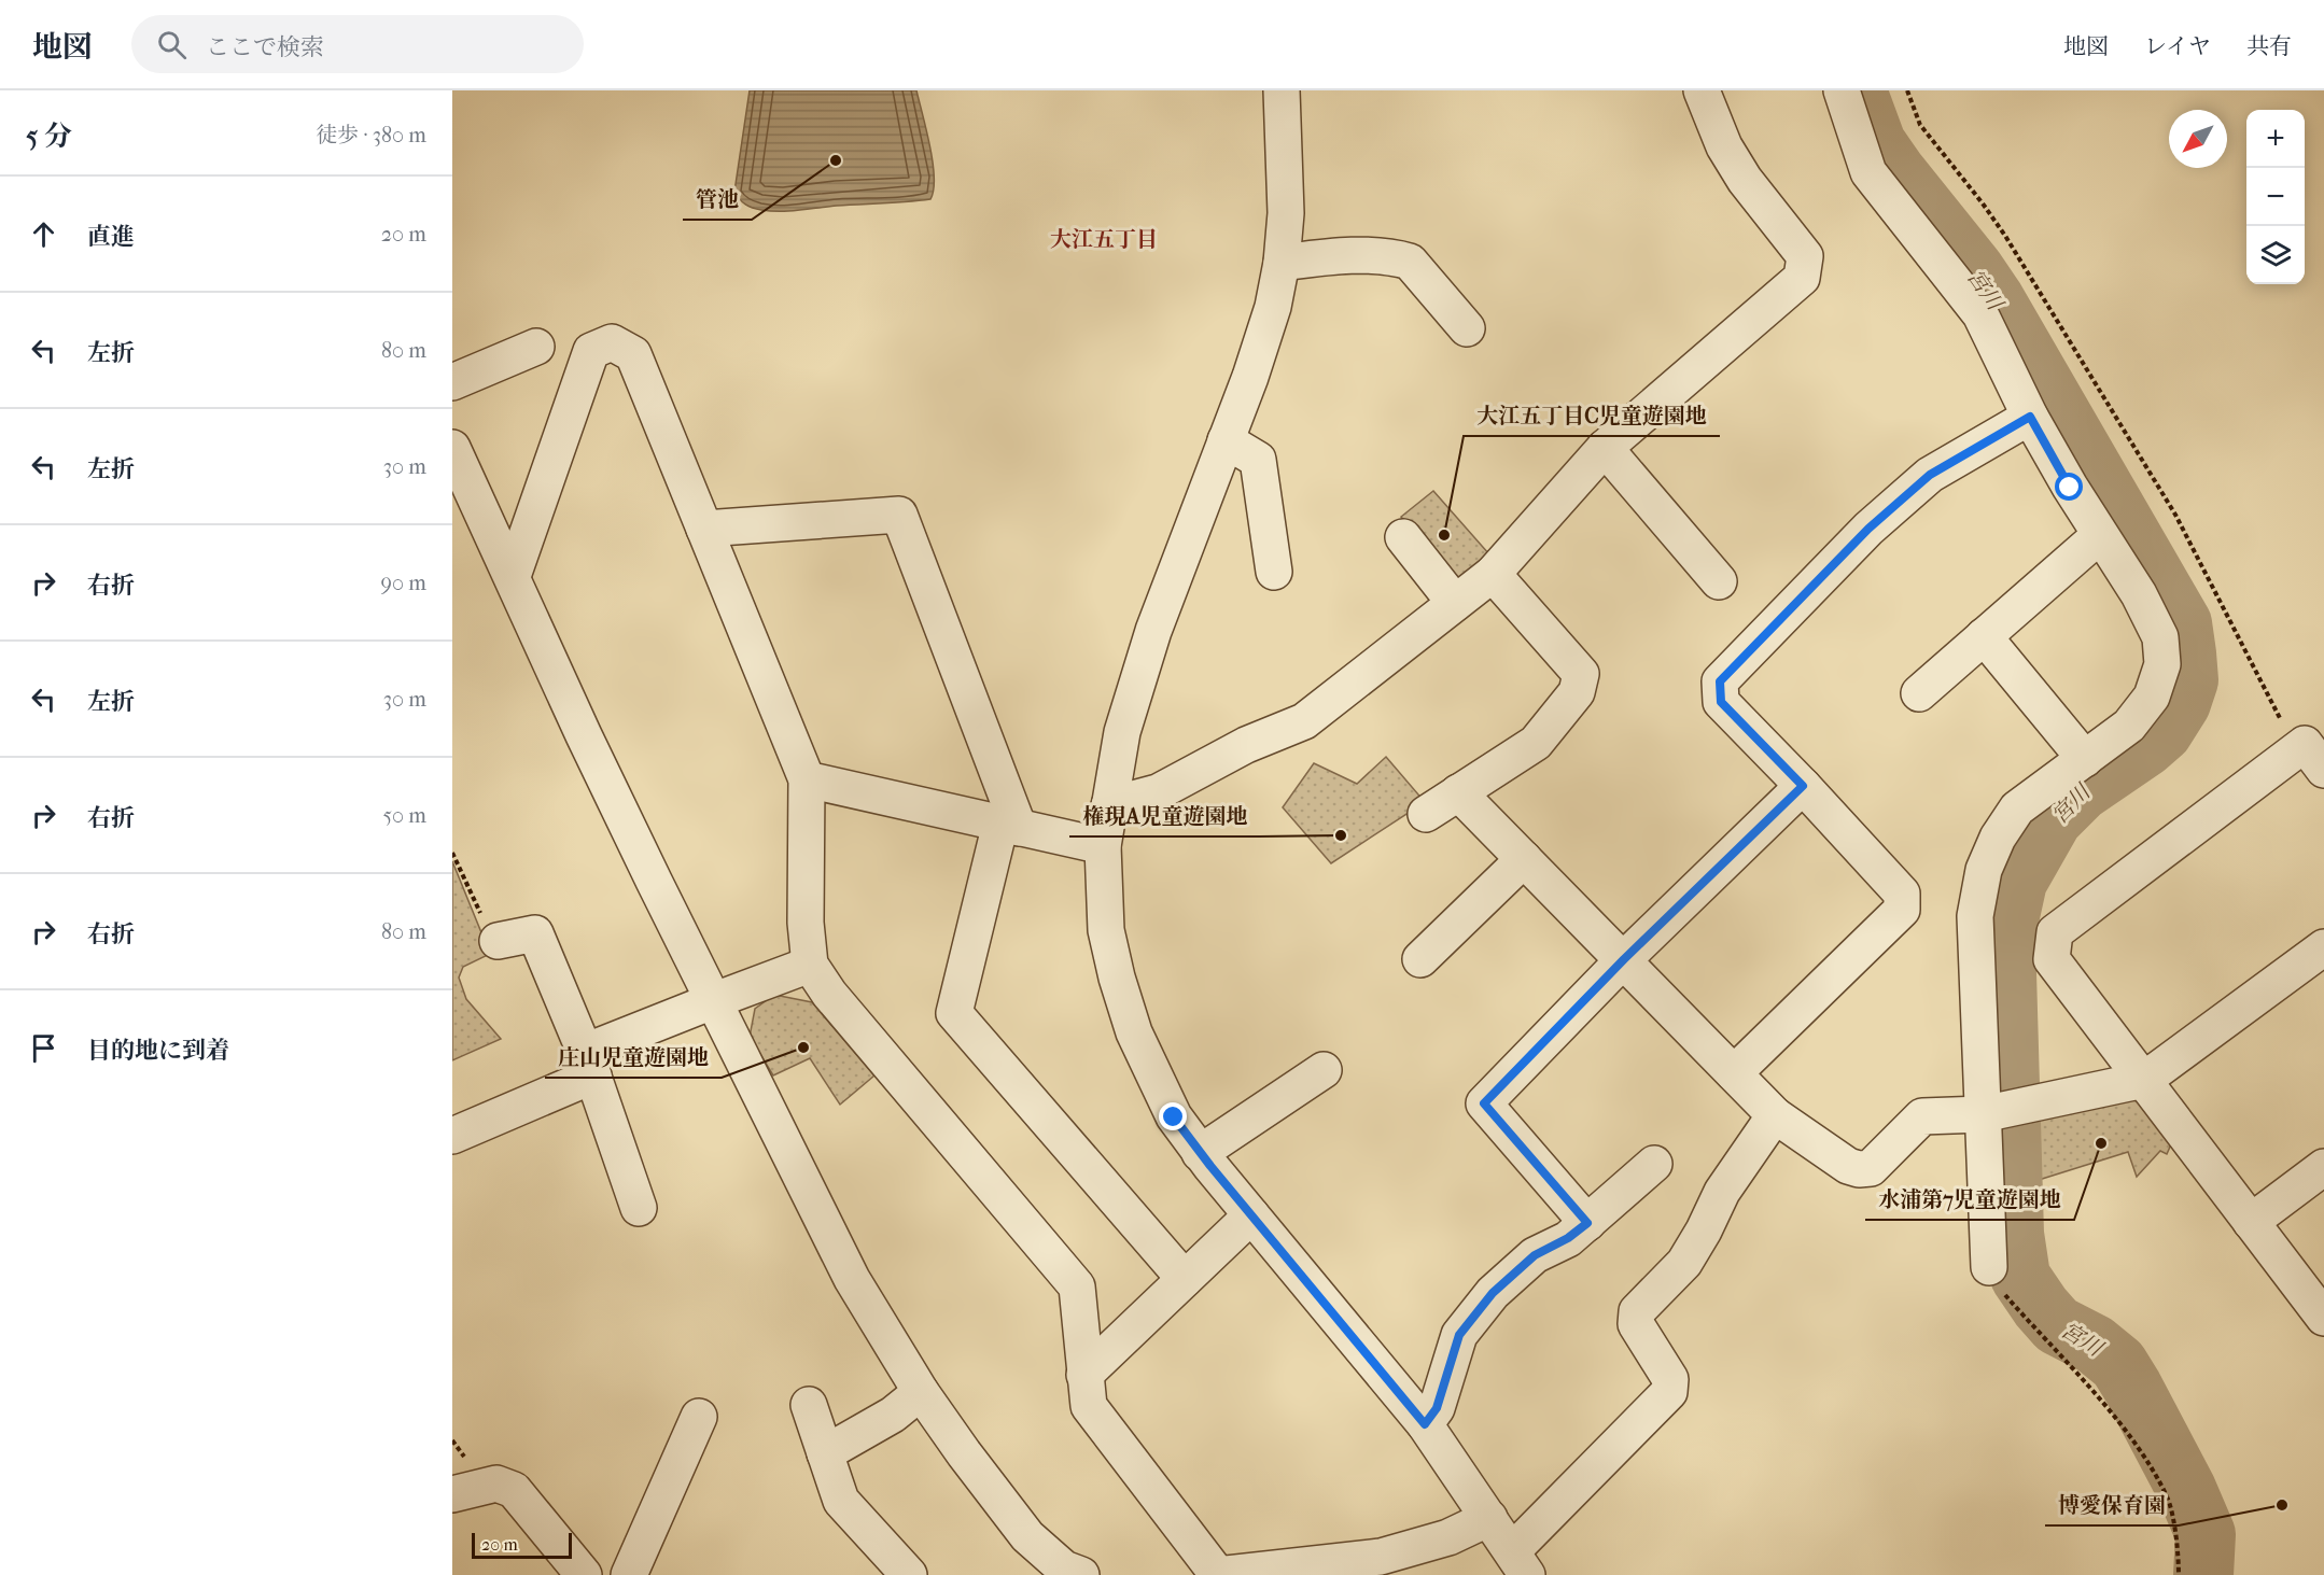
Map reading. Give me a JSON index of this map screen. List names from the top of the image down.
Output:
{
  "districts": ["大江五丁目"],
  "water": ["宮川"],
  "places": [
    "管池",
    "大江五丁目C児童遊園地",
    "権現A児童遊園地",
    "庄山児童遊園地",
    "水浦第7児童遊園地",
    "博愛保育園"
  ],
  "scale_bar": "20 m",
  "north": "bottom left",
  "page": {
    "header": "地図",
    "search": "ここで検索",
    "nav": ["地図", "レイヤ", "共有"],
    "heading": ["5 分", "徒歩 · 380 m"],
    "map_buttons": ["+", "−"],
    "list": [
      ["直進", "20 m"],
      ["左折", "80 m"],
      ["左折", "30 m"],
      ["右折", "90 m"],
      ["左折", "30 m"],
      ["右折", "50 m"],
      ["右折", "80 m"],
      "目的地に到着"
    ],
    "scale": "20 m"
  }
}
